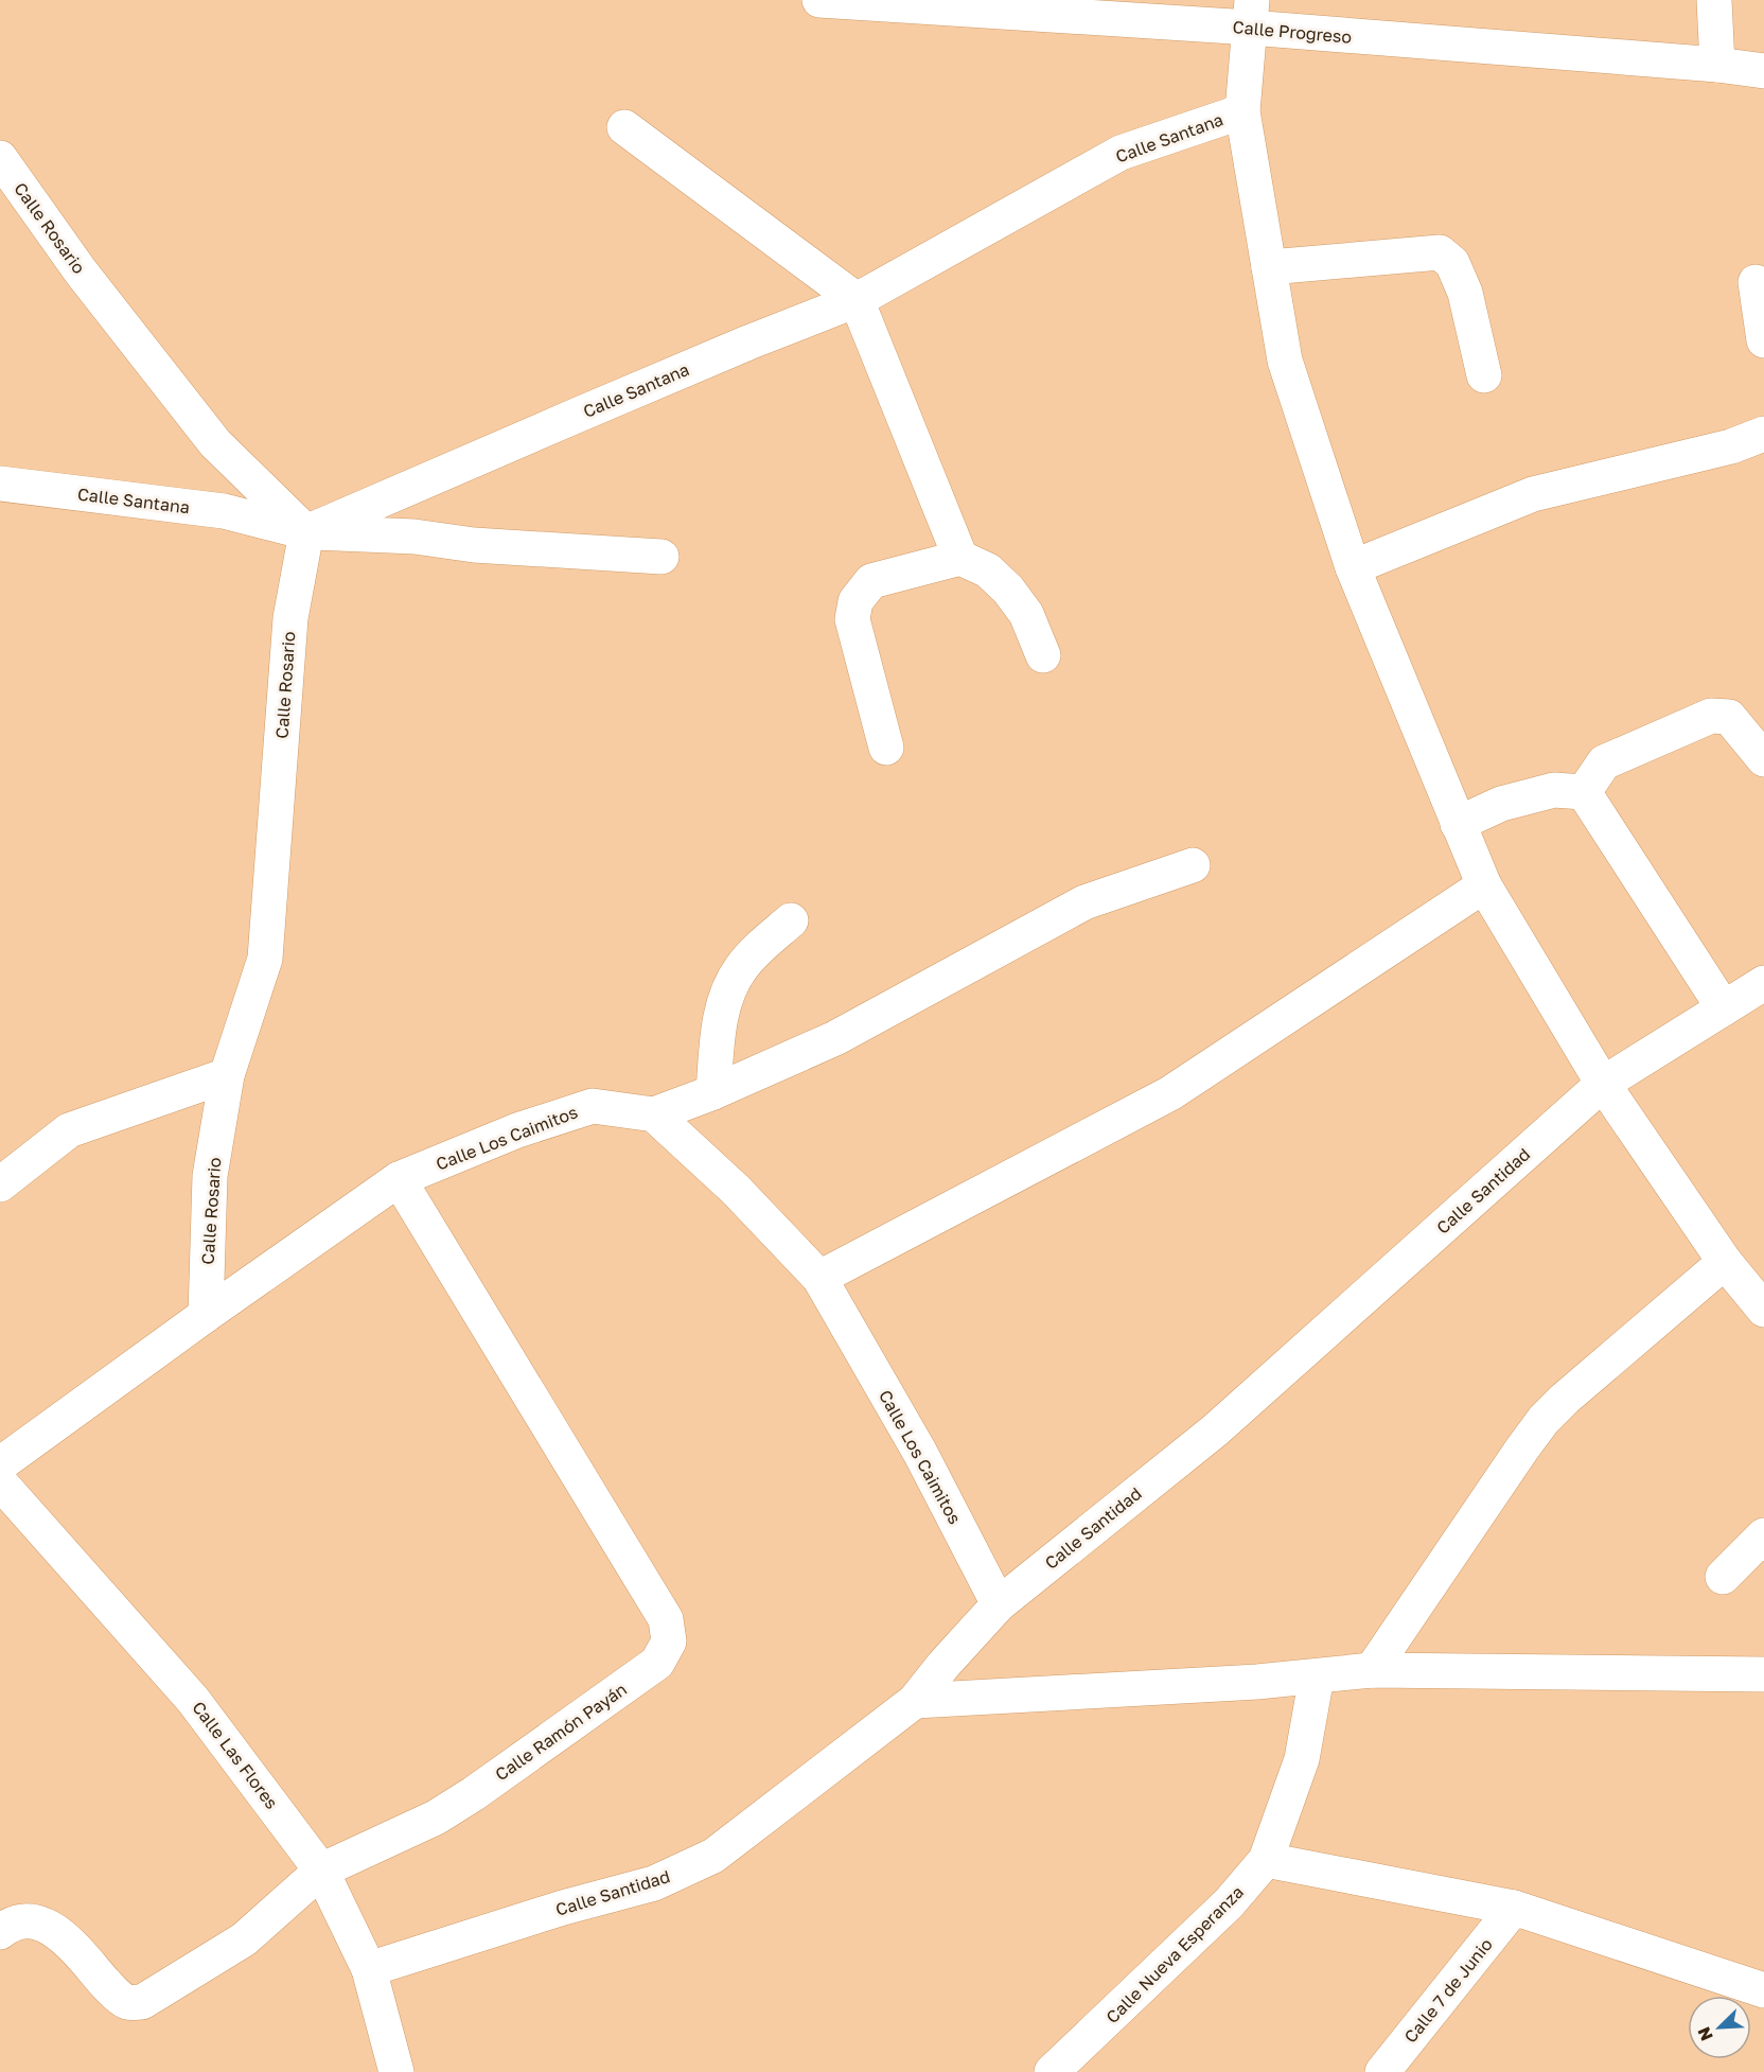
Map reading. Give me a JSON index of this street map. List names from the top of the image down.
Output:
{
  "streets": {
    "street": [
      "Calle Progreso",
      "Calle Santana",
      "Calle Rosario",
      "Calle Los Caimitos",
      "Calle Santidad",
      "Calle Ramón Payán",
      "Calle Las Flores",
      "Calle Nueva Esperanza",
      "Calle 7 de Junio"
    ]
  },
  "crossings": [
    ["Calle Santana", "Calle Rosario"],
    ["Calle Rosario", "Calle Los Caimitos"],
    ["Calle Los Caimitos", "Calle Santidad"],
    ["Calle Los Caimitos", "Calle Ramón Payán"],
    ["Calle Santidad", "Calle Las Flores"],
    ["Calle Ramón Payán", "Calle Las Flores"]
  ],
  "north": "bottom left"
}
